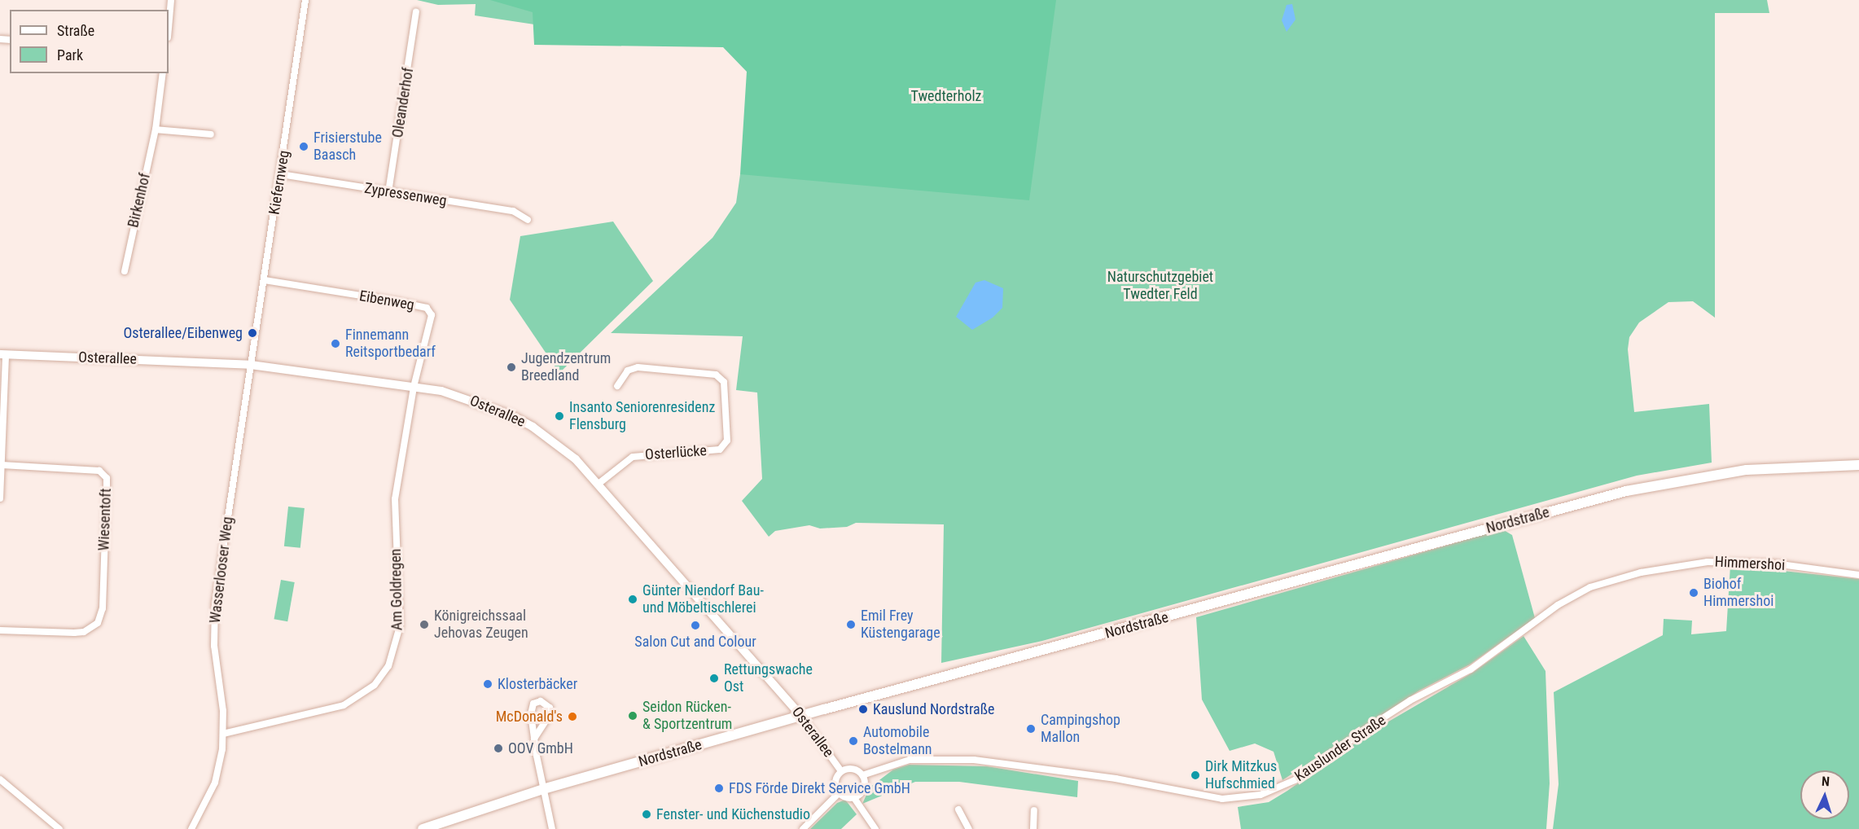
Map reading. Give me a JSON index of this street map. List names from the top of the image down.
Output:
{
  "streets": {
    "main road": ["Nordstraße"],
    "street": [
      "Oleanderhof",
      "Kiefernweg",
      "Zypressenweg",
      "Birkenhof",
      "Eibenweg",
      "Osterallee",
      "Osterlücke",
      "Wiesentoft",
      "Himmershoi",
      "Wasserlooser Weg",
      "Am Goldregen",
      "Kauslunder Straße"
    ]
  },
  "crossings": [
    ["Oleanderhof", "Zypressenweg"],
    ["Kiefernweg", "Zypressenweg"],
    ["Kiefernweg", "Eibenweg"],
    ["Kiefernweg", "Osterallee"],
    ["Kiefernweg", "Wasserlooser Weg"],
    ["Eibenweg", "Osterallee"],
    ["Eibenweg", "Am Goldregen"],
    ["Osterallee", "Osterlücke"],
    ["Osterallee", "Nordstraße"],
    ["Osterallee", "Wasserlooser Weg"],
    ["Osterallee", "Am Goldregen"],
    ["Osterallee", "Kauslunder Straße"],
    ["Himmershoi", "Kauslunder Straße"],
    ["Wasserlooser Weg", "Am Goldregen"]
  ],
  "parks": ["Twedterholz", "Naturschutzgebiet Twedter Feld"],
  "places": [
    "Frisierstube Baasch",
    "Osterallee/Eibenweg",
    "Finnemann Reitsportbedarf",
    "Jugendzentrum Breedland",
    "Insanto Seniorenresidenz Flensburg",
    "Biohof Himmershoi",
    "Günter Niendorf Bau- und Möbeltischlerei",
    "Königreichssaal Jehovas Zeugen",
    "Emil Frey Küstengarage",
    "Salon Cut and Colour",
    "Rettungswache Ost",
    "Klosterbäcker",
    "Kauslund Nordstraße",
    "Seidon Rücken- & Sportzentrum",
    "McDonald's",
    "Campingshop Mallon",
    "Automobile Bostelmann",
    "OOV GmbH",
    "Dirk Mitzkus Hufschmied",
    "FDS Förde Direkt Service GmbH",
    "Fenster- und Küchenstudio"
  ],
  "legend": ["Straße", "Park"],
  "north": "top"
}
